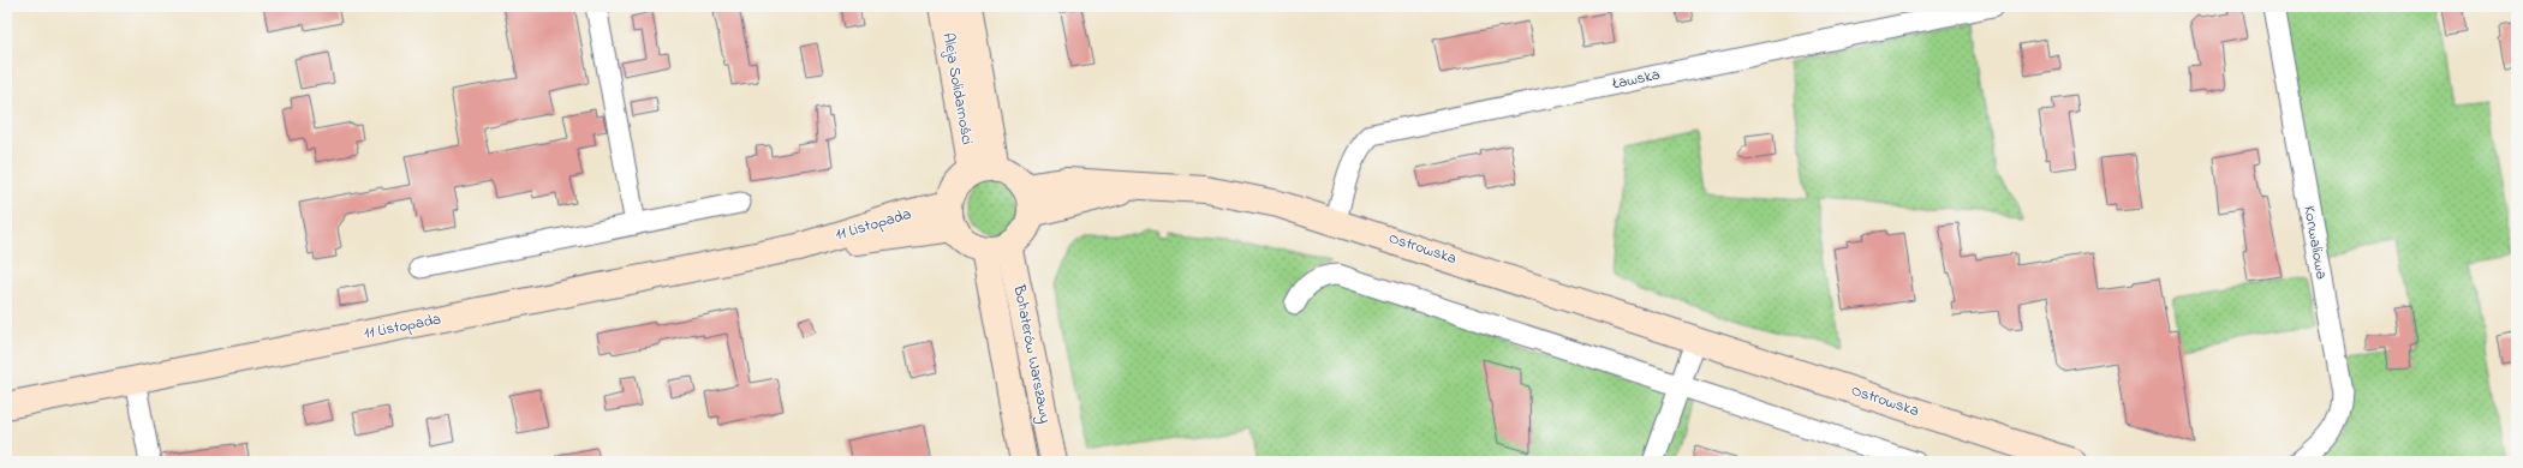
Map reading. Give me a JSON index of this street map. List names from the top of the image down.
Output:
{
  "streets": {
    "main road": [
      "Aleja Solidarności",
      "11 Listopada",
      "Ostrowska",
      "Bohaterów Warszawy"
    ],
    "street": ["Ławska", "Konwaliowa"]
  },
  "crossings": [
    ["Ławska", "Ostrowska"],
    ["Aleja Solidarności", "11 Listopada"],
    ["Aleja Solidarności", "Ostrowska"],
    ["Aleja Solidarności", "Bohaterów Warszawy"],
    ["11 Listopada", "Ostrowska"],
    ["11 Listopada", "Bohaterów Warszawy"],
    ["Ostrowska", "Bohaterów Warszawy"]
  ]
}
